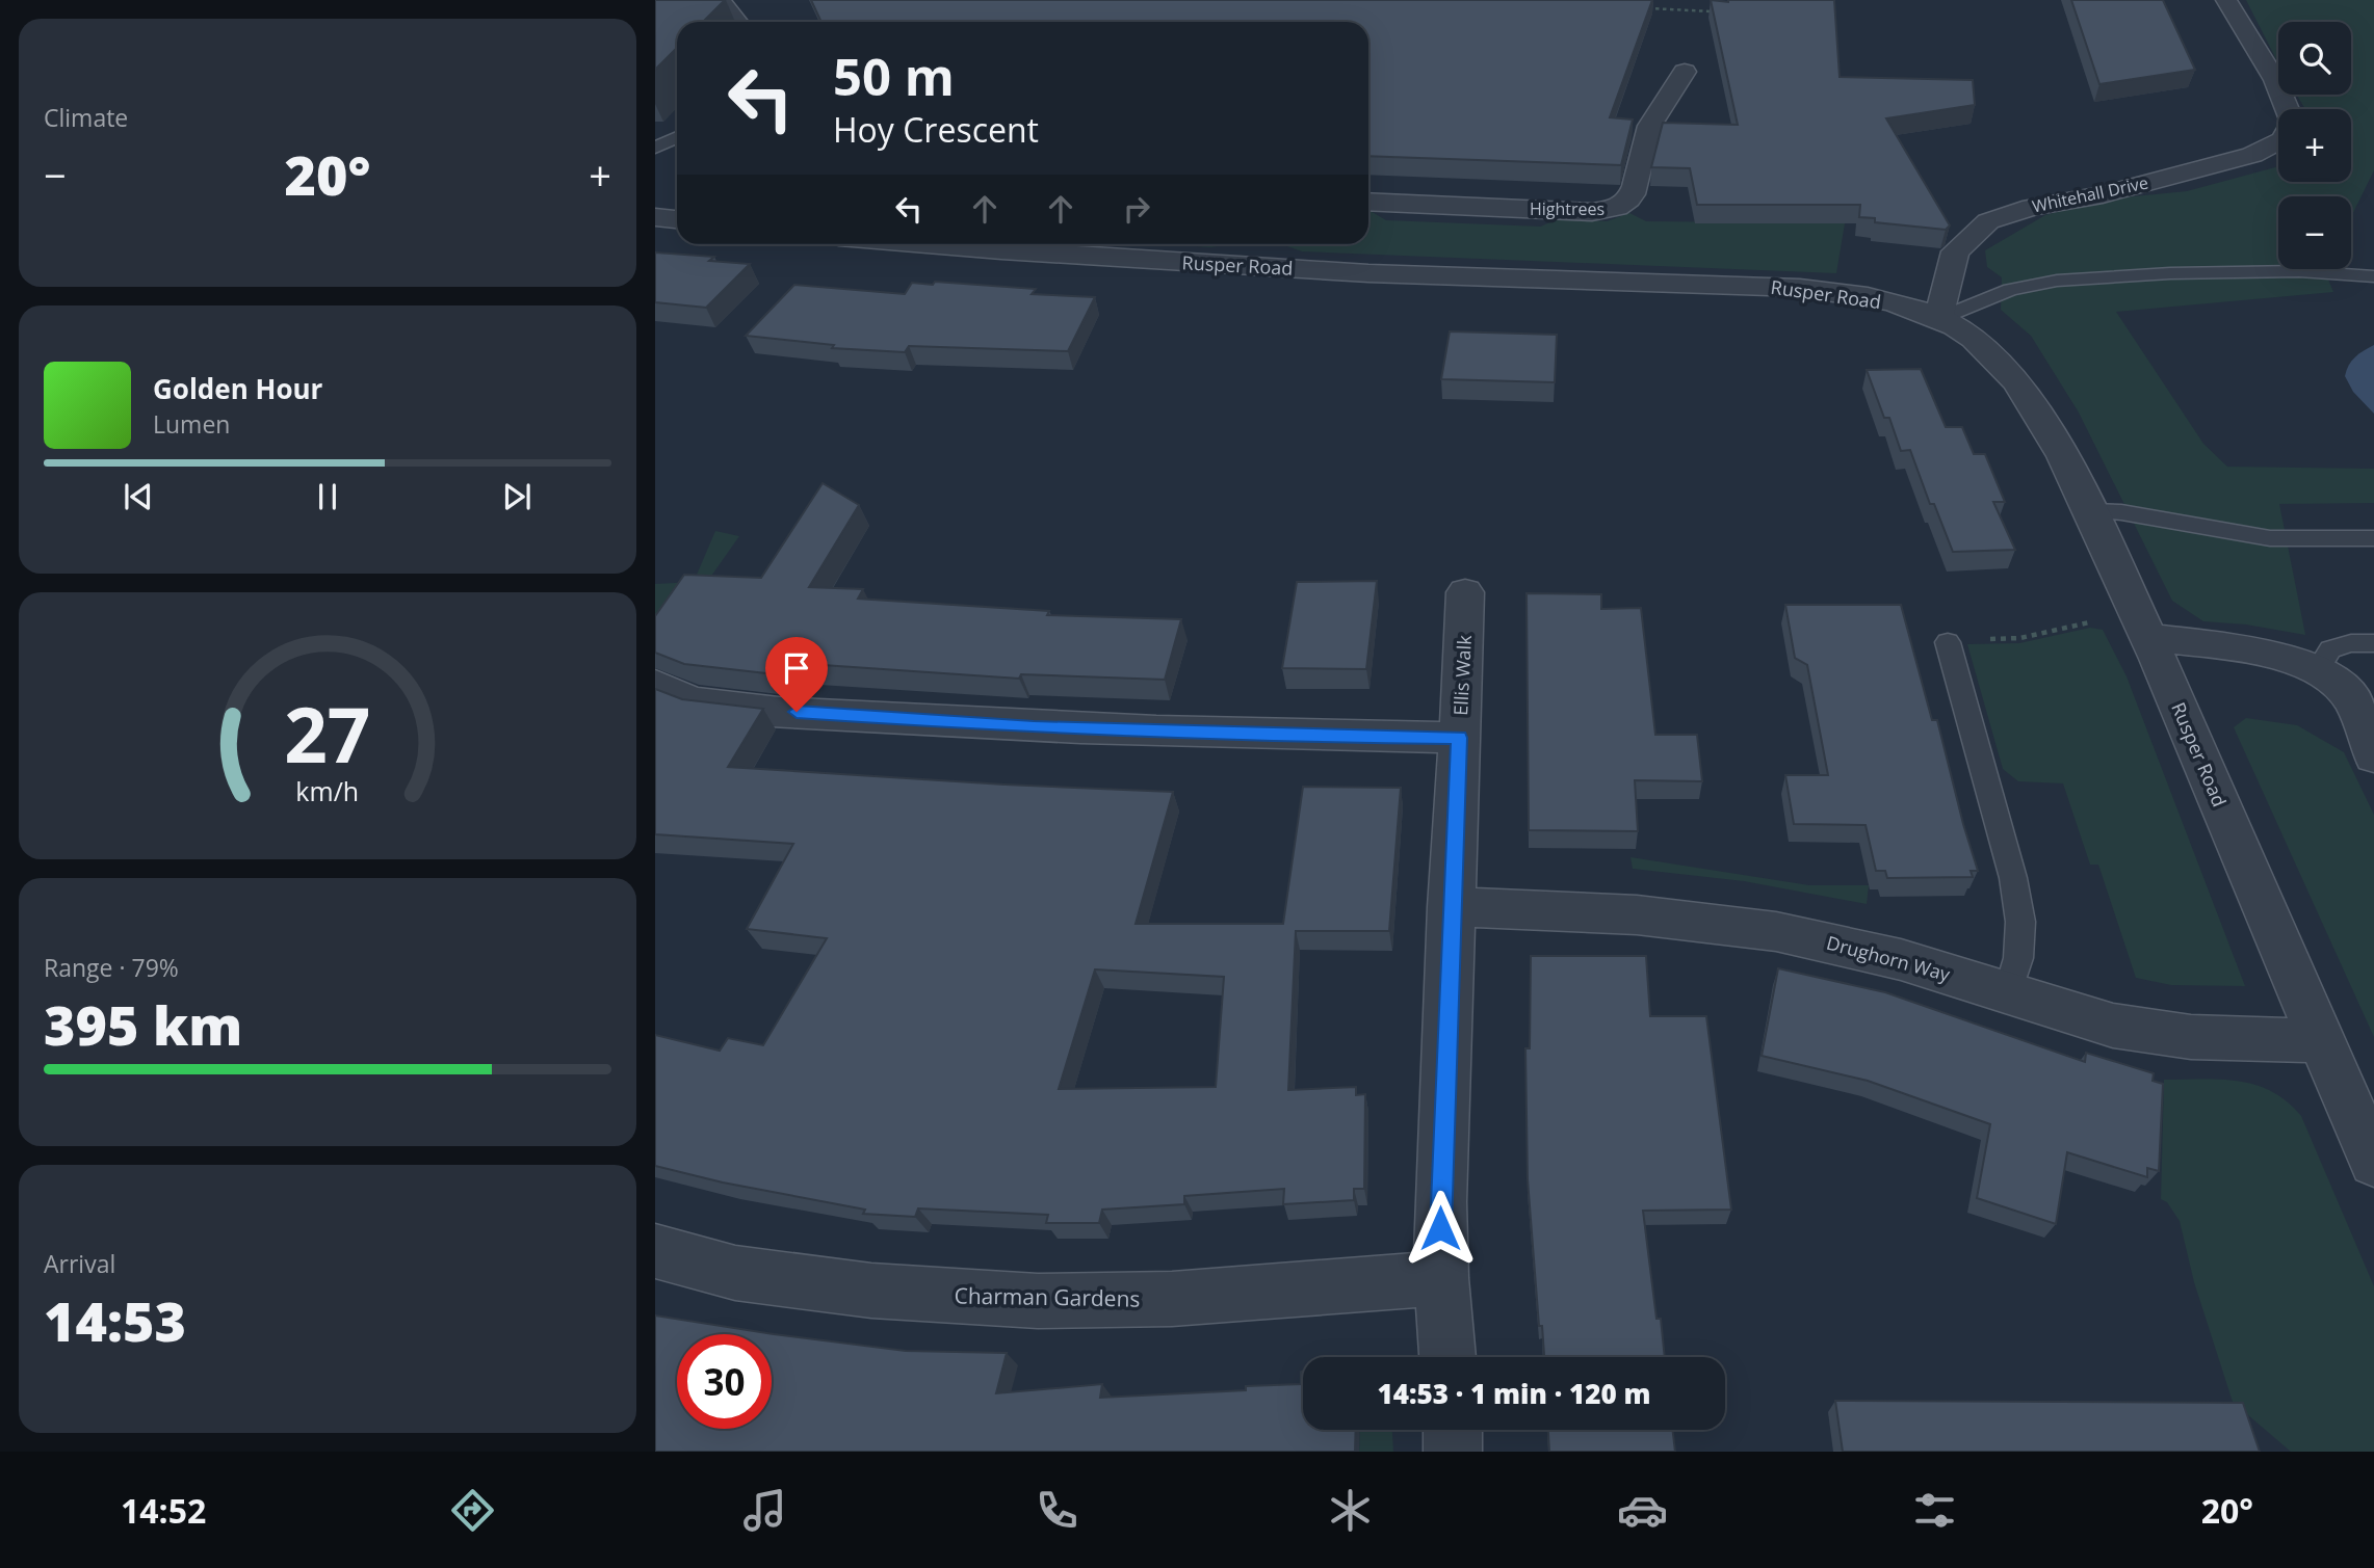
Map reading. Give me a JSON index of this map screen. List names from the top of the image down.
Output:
{
  "streets": {
    "street": [
      "Whitehall Drive",
      "Hightrees",
      "Rusper Road",
      "Ellis Walk",
      "Drughorn Way",
      "Charman Gardens"
    ]
  },
  "crossings": [
    ["Whitehall Drive", "Rusper Road"],
    ["Rusper Road", "Drughorn Way"],
    ["Ellis Walk", "Drughorn Way"],
    ["Ellis Walk", "Charman Gardens"]
  ],
  "page": {
    "tile": [
      "Climate",
      ["Range · 79%", "395 km"],
      ["Arrival", "14:53"]
    ],
    "map_buttons": ["+", "−"],
    "turn": ["50 m", "Hoy Crescent"],
    "heat": ["−", "20°", "+"],
    "song": ["Golden Hour", "Lumen"],
    "limit": "30",
    "trip": "14:53 · 1 min · 120 m",
    "tabs": ["14:52", "20°"],
    "gauge": ["27", "km/h"]
  }
}
